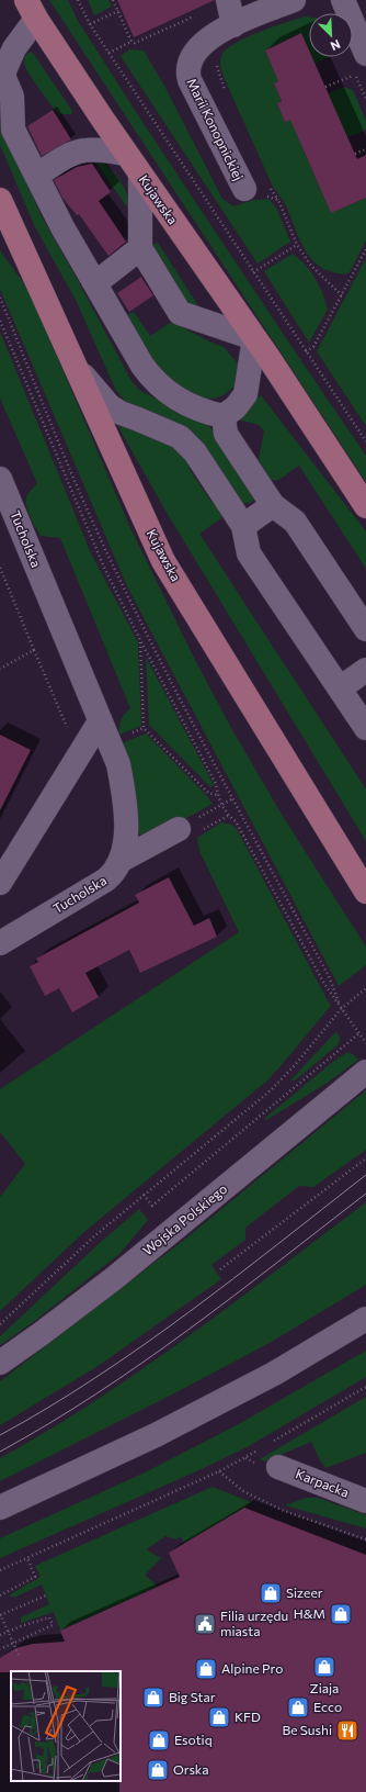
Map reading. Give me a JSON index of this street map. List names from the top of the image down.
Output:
{
  "streets": {
    "main road": ["Kujawska"],
    "street": [
      "Marii Konopnickiej",
      "Tucholska",
      "Wojska Polskiego",
      "Karpacka"
    ]
  },
  "places": {
    "shop": [
      "Sizeer",
      "H&M",
      "Ziaja",
      "Alpine Pro",
      "Big Star",
      "Ecco",
      "KFD",
      "Esotiq",
      "Orska"
    ],
    "public building": ["Filia urzędu miasta"],
    "restaurant": ["Be Sushi"]
  },
  "north": "bottom right"
}
